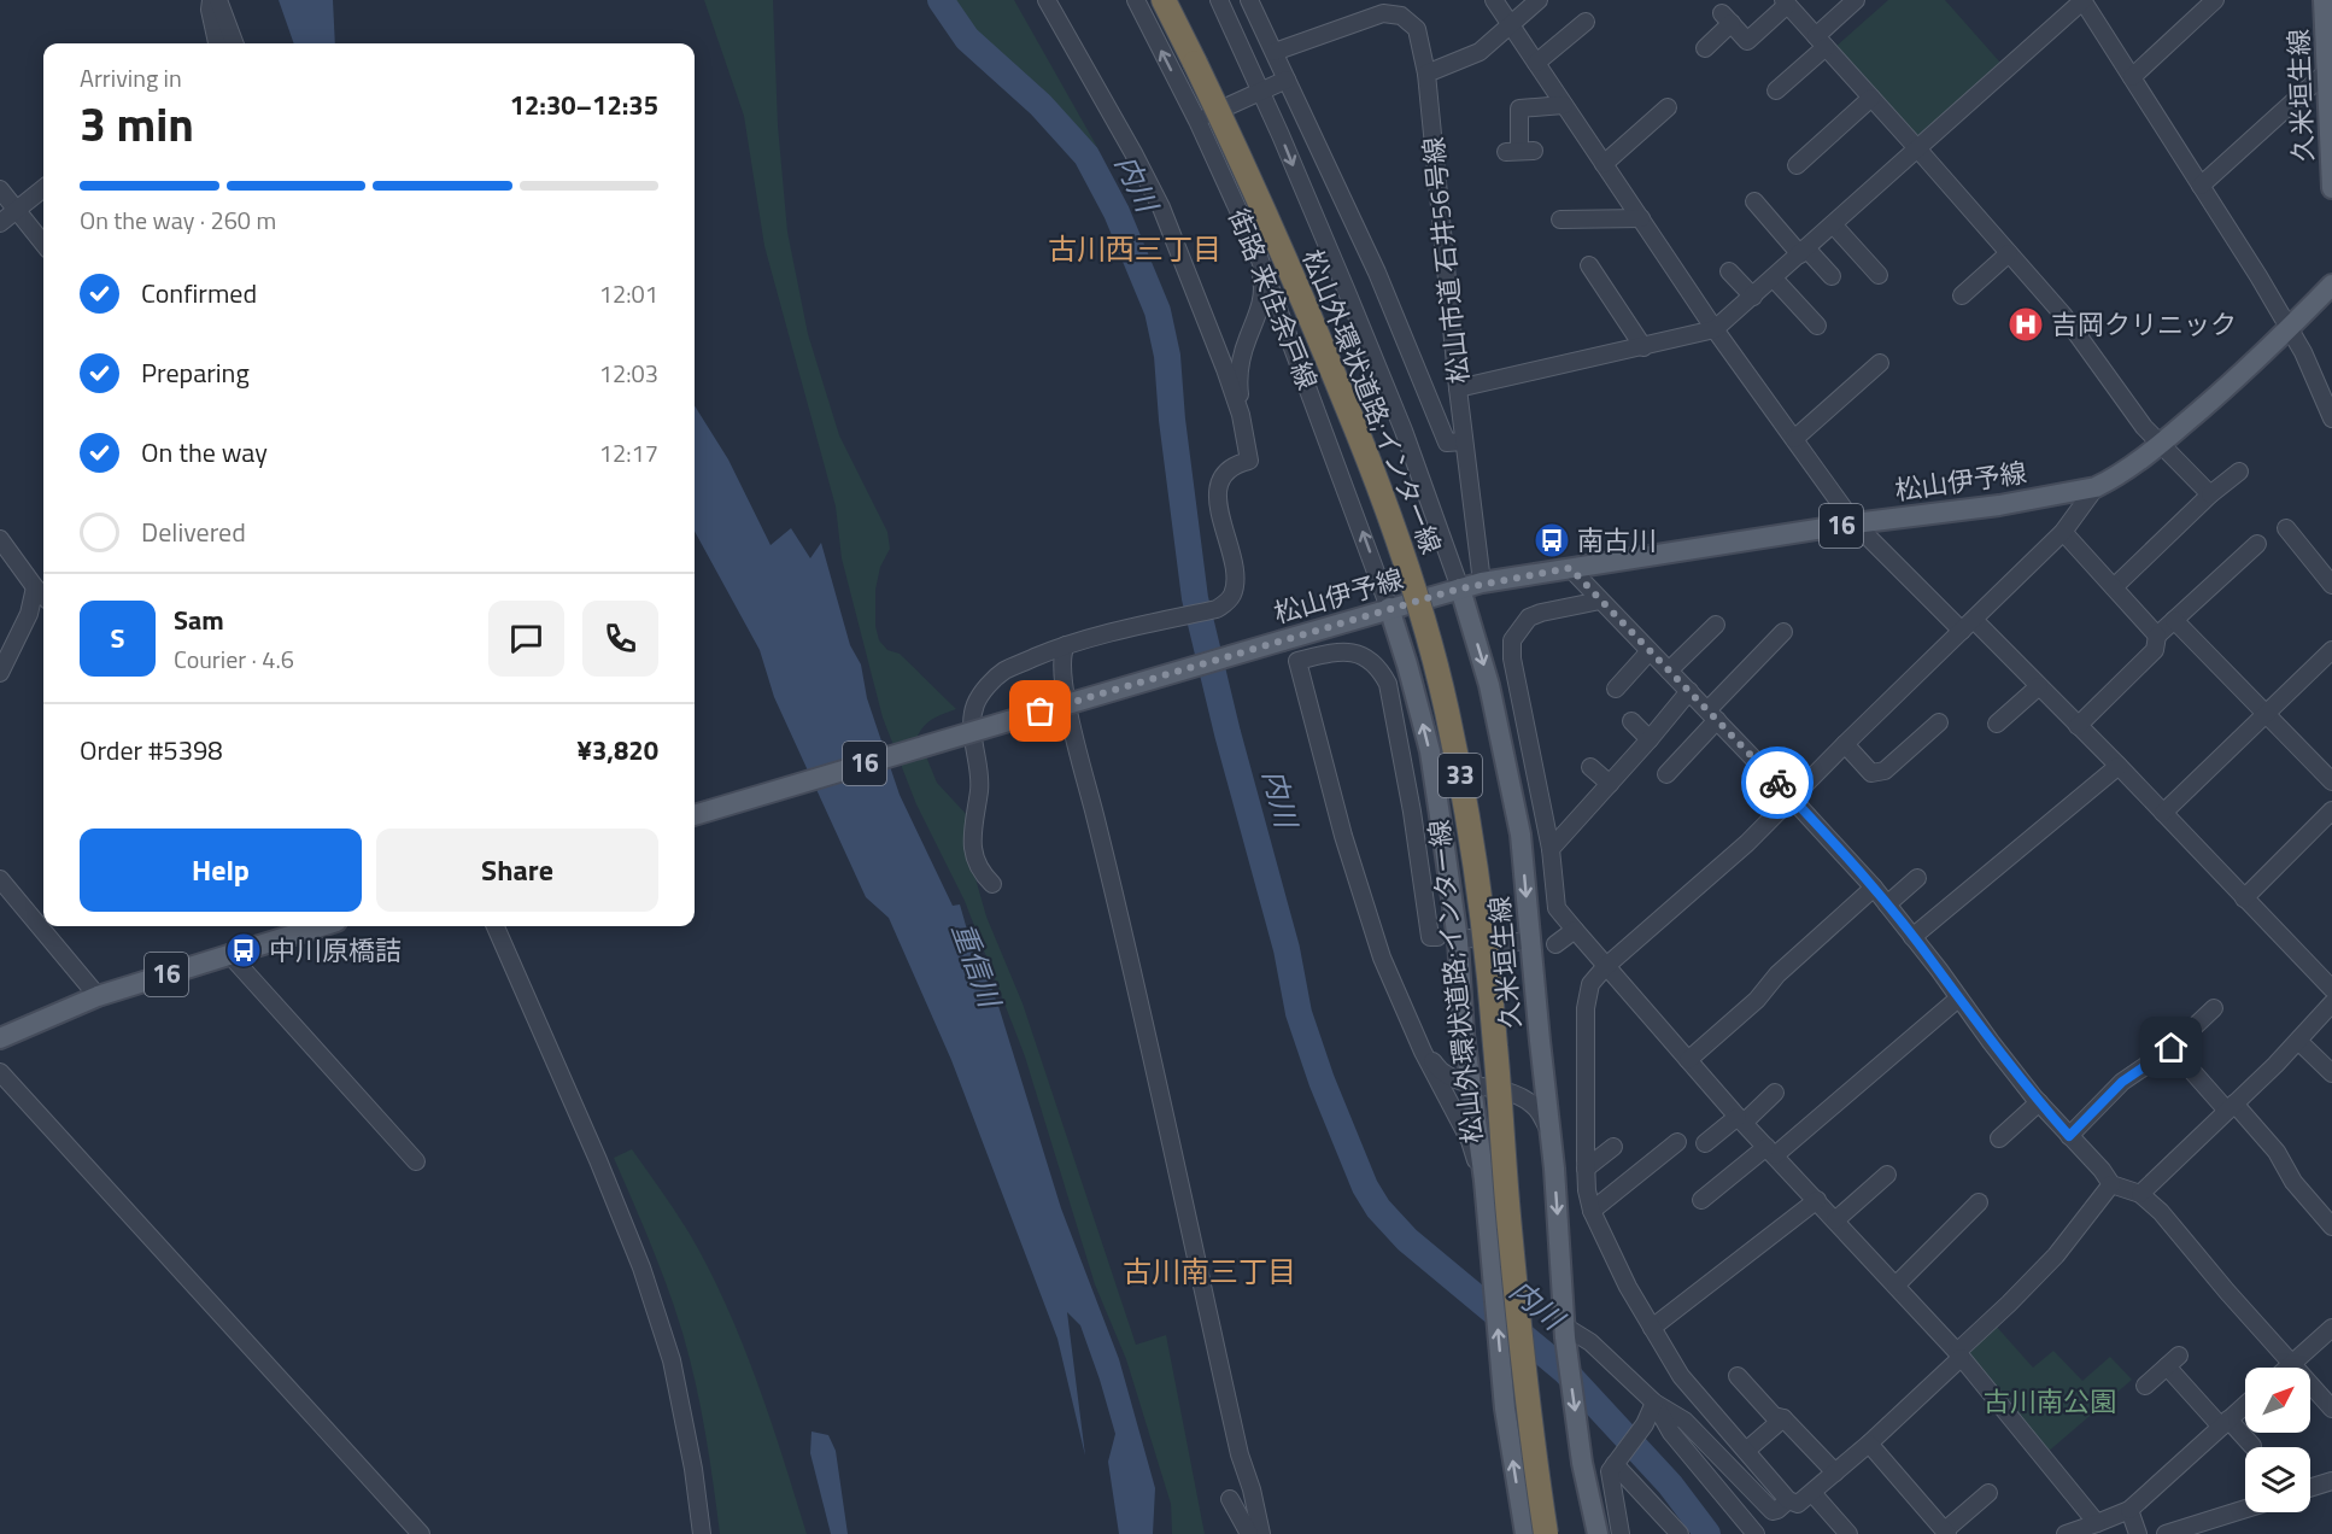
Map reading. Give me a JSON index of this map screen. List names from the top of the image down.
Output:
{
  "streets": {
    "highway": ["松山外環状道路;インター線", "33"],
    "main road": ["久米垣生線", "松山伊予線", "16"],
    "street": ["松山市道 石井56号線", "街路 来住余戸線"]
  },
  "crossings": [
    ["久米垣生線", "街路 来住余戸線"],
    ["久米垣生線", "松山伊予線"],
    ["松山市道 石井56号線", "松山伊予線"],
    ["街路 来住余戸線", "松山伊予線"]
  ],
  "districts": ["古川西三丁目", "古川南三丁目"],
  "water": ["内川", "重信川"],
  "parks": ["古川南公園"],
  "places": {
    "hospital": ["吉岡クリニック"],
    "bus stop": ["南古川", "中川原橋詰"]
  },
  "north": "top right",
  "page": {
    "heading": ["3 min", "Arriving in", "12:30–12:35"],
    "panel": [
      "Sam",
      "Courier · 4.6",
      "Order #5398",
      "¥3,820"
    ],
    "bar": "On the way · 260 m",
    "list": [
      ["Confirmed", "12:01"],
      ["Preparing", "12:03"],
      ["On the way", "12:17"],
      "Delivered"
    ],
    "round": "S",
    "buttons": ["Help", "Share"]
  }
}
